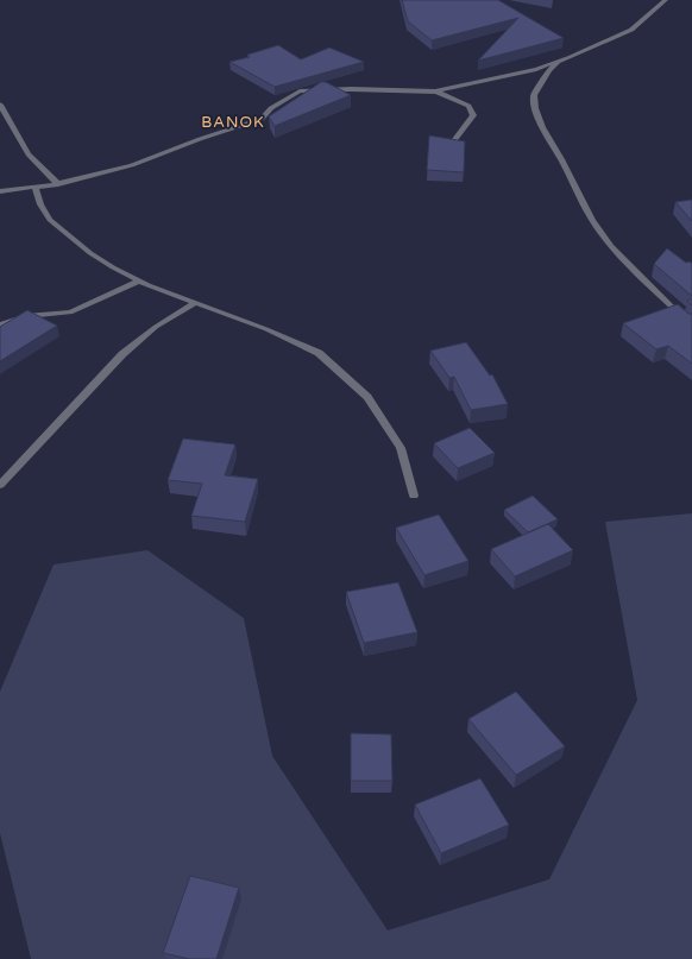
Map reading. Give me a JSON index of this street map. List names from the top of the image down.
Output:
{
  "districts": ["BANOK"]
}
